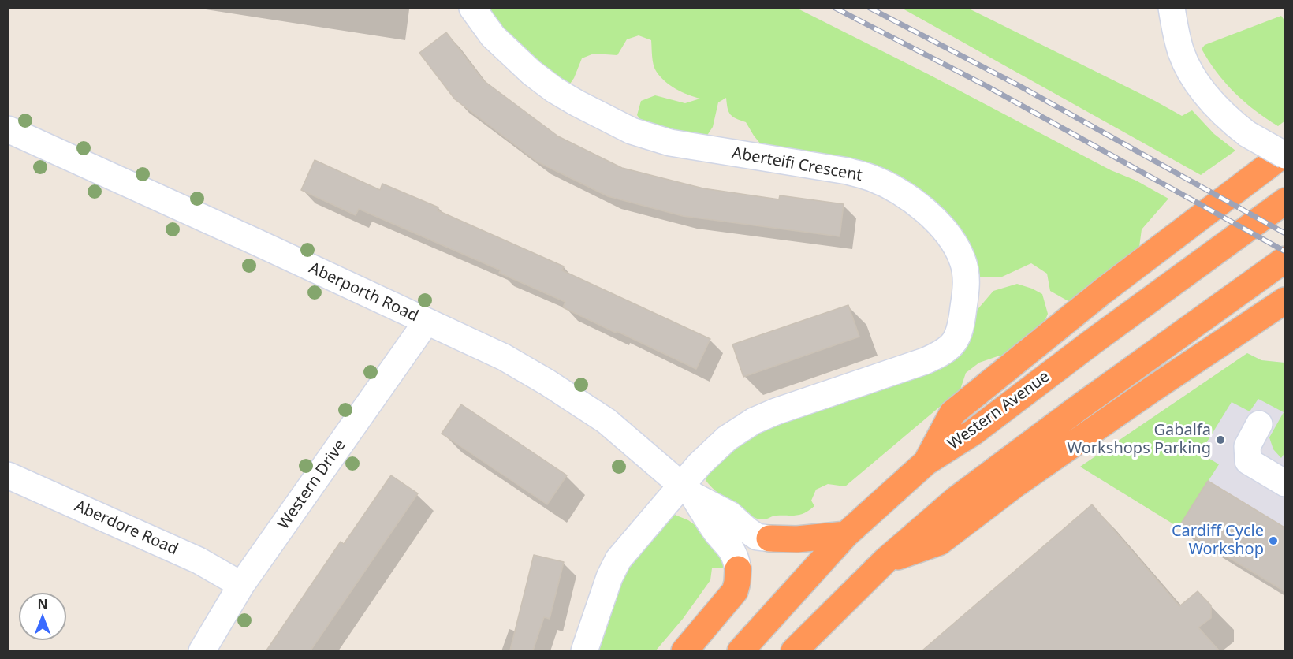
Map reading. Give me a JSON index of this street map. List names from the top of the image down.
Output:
{
  "streets": {
    "highway": ["Western Avenue"],
    "street": [
      "Aberteifi Crescent",
      "Aberporth Road",
      "Western Drive",
      "Aberdore Road"
    ]
  },
  "crossings": [
    ["Aberteifi Crescent", "Aberporth Road"],
    ["Aberporth Road", "Western Drive"],
    ["Western Drive", "Aberdore Road"]
  ],
  "places": ["Gabalfa Workshops Parking", "Cardiff Cycle Workshop"],
  "north": "top"
}
